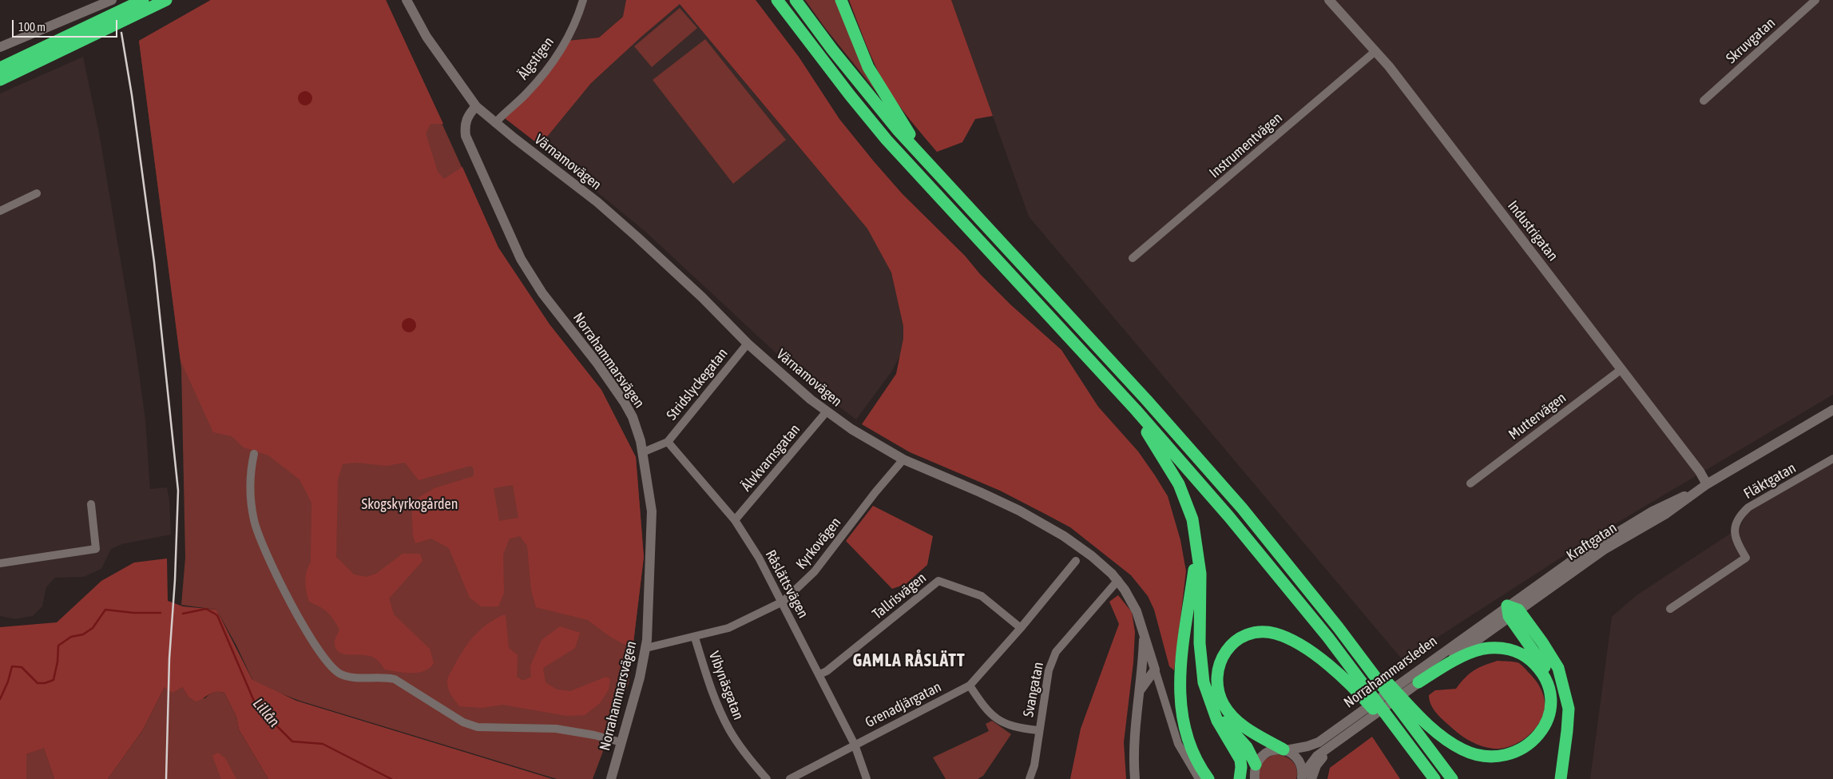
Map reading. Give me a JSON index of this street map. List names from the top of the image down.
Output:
{
  "streets": {
    "street": [
      "Skruvgatan",
      "Älgstigen",
      "Instrumentvägen",
      "Värnamovägen",
      "Industrigatan",
      "Norrahammarsvägen",
      "Stridslyckegatan",
      "Muttervägen",
      "Älvkvarnsgatan",
      "Fläktgatan",
      "Kraftgatan",
      "Kyrkovägen",
      "Råslättsvägen",
      "Tallrisvägen",
      "Norrahammarsleden",
      "Vibynäsgatan",
      "Svangatan",
      "Grenadjärgatan"
    ]
  },
  "crossings": [
    ["Älgstigen", "Värnamovägen"],
    ["Instrumentvägen", "Industrigatan"],
    ["Värnamovägen", "Norrahammarsvägen"],
    ["Värnamovägen", "Stridslyckegatan"],
    ["Värnamovägen", "Älvkvarnsgatan"],
    ["Värnamovägen", "Kyrkovägen"],
    ["Värnamovägen", "Svangatan"],
    ["Industrigatan", "Muttervägen"],
    ["Industrigatan", "Kraftgatan"],
    ["Norrahammarsvägen", "Kyrkovägen"],
    ["Stridslyckegatan", "Råslättsvägen"],
    ["Älvkvarnsgatan", "Råslättsvägen"],
    ["Kraftgatan", "Norrahammarsleden"],
    ["Kyrkovägen", "Råslättsvägen"],
    ["Kyrkovägen", "Vibynäsgatan"],
    ["Råslättsvägen", "Tallrisvägen"],
    ["Råslättsvägen", "Grenadjärgatan"],
    ["Tallrisvägen", "Grenadjärgatan"]
  ],
  "districts": ["GAMLA RÅSLÄTT"],
  "water": ["Lillån"],
  "parks": ["Skogskyrkogården"],
  "scale_bar": "100 m"
}
